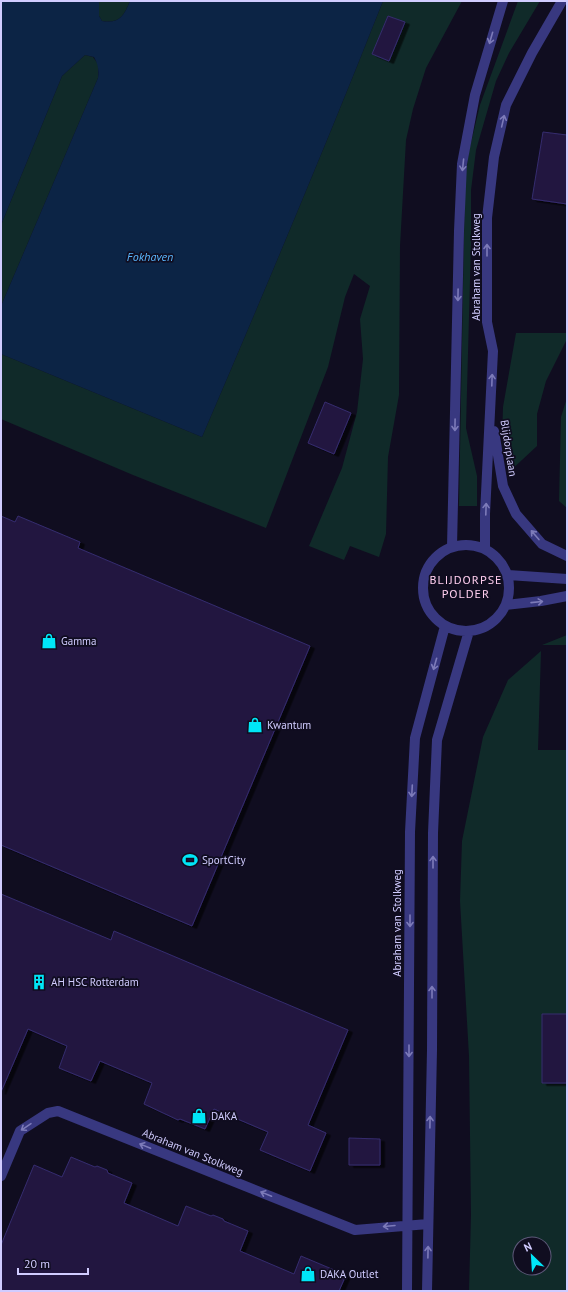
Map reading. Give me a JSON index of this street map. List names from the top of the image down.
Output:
{
  "streets": {
    "street": ["Abraham van Stolkweg", "Blijdorplaan"]
  },
  "crossings": [
    ["Abraham van Stolkweg", "Blijdorplaan"]
  ],
  "one_way": ["Blijdorplaan"],
  "districts": ["BLIJDORPSE POLDER"],
  "water": ["Fokhaven"],
  "places": {
    "shop": [
      "Gamma",
      "Kwantum",
      "DAKA",
      "DAKA Outlet"
    ],
    "sports": ["SportCity"],
    "building": ["AH HSC Rotterdam"]
  },
  "scale_bar": "20 m",
  "north": "top left"
}
